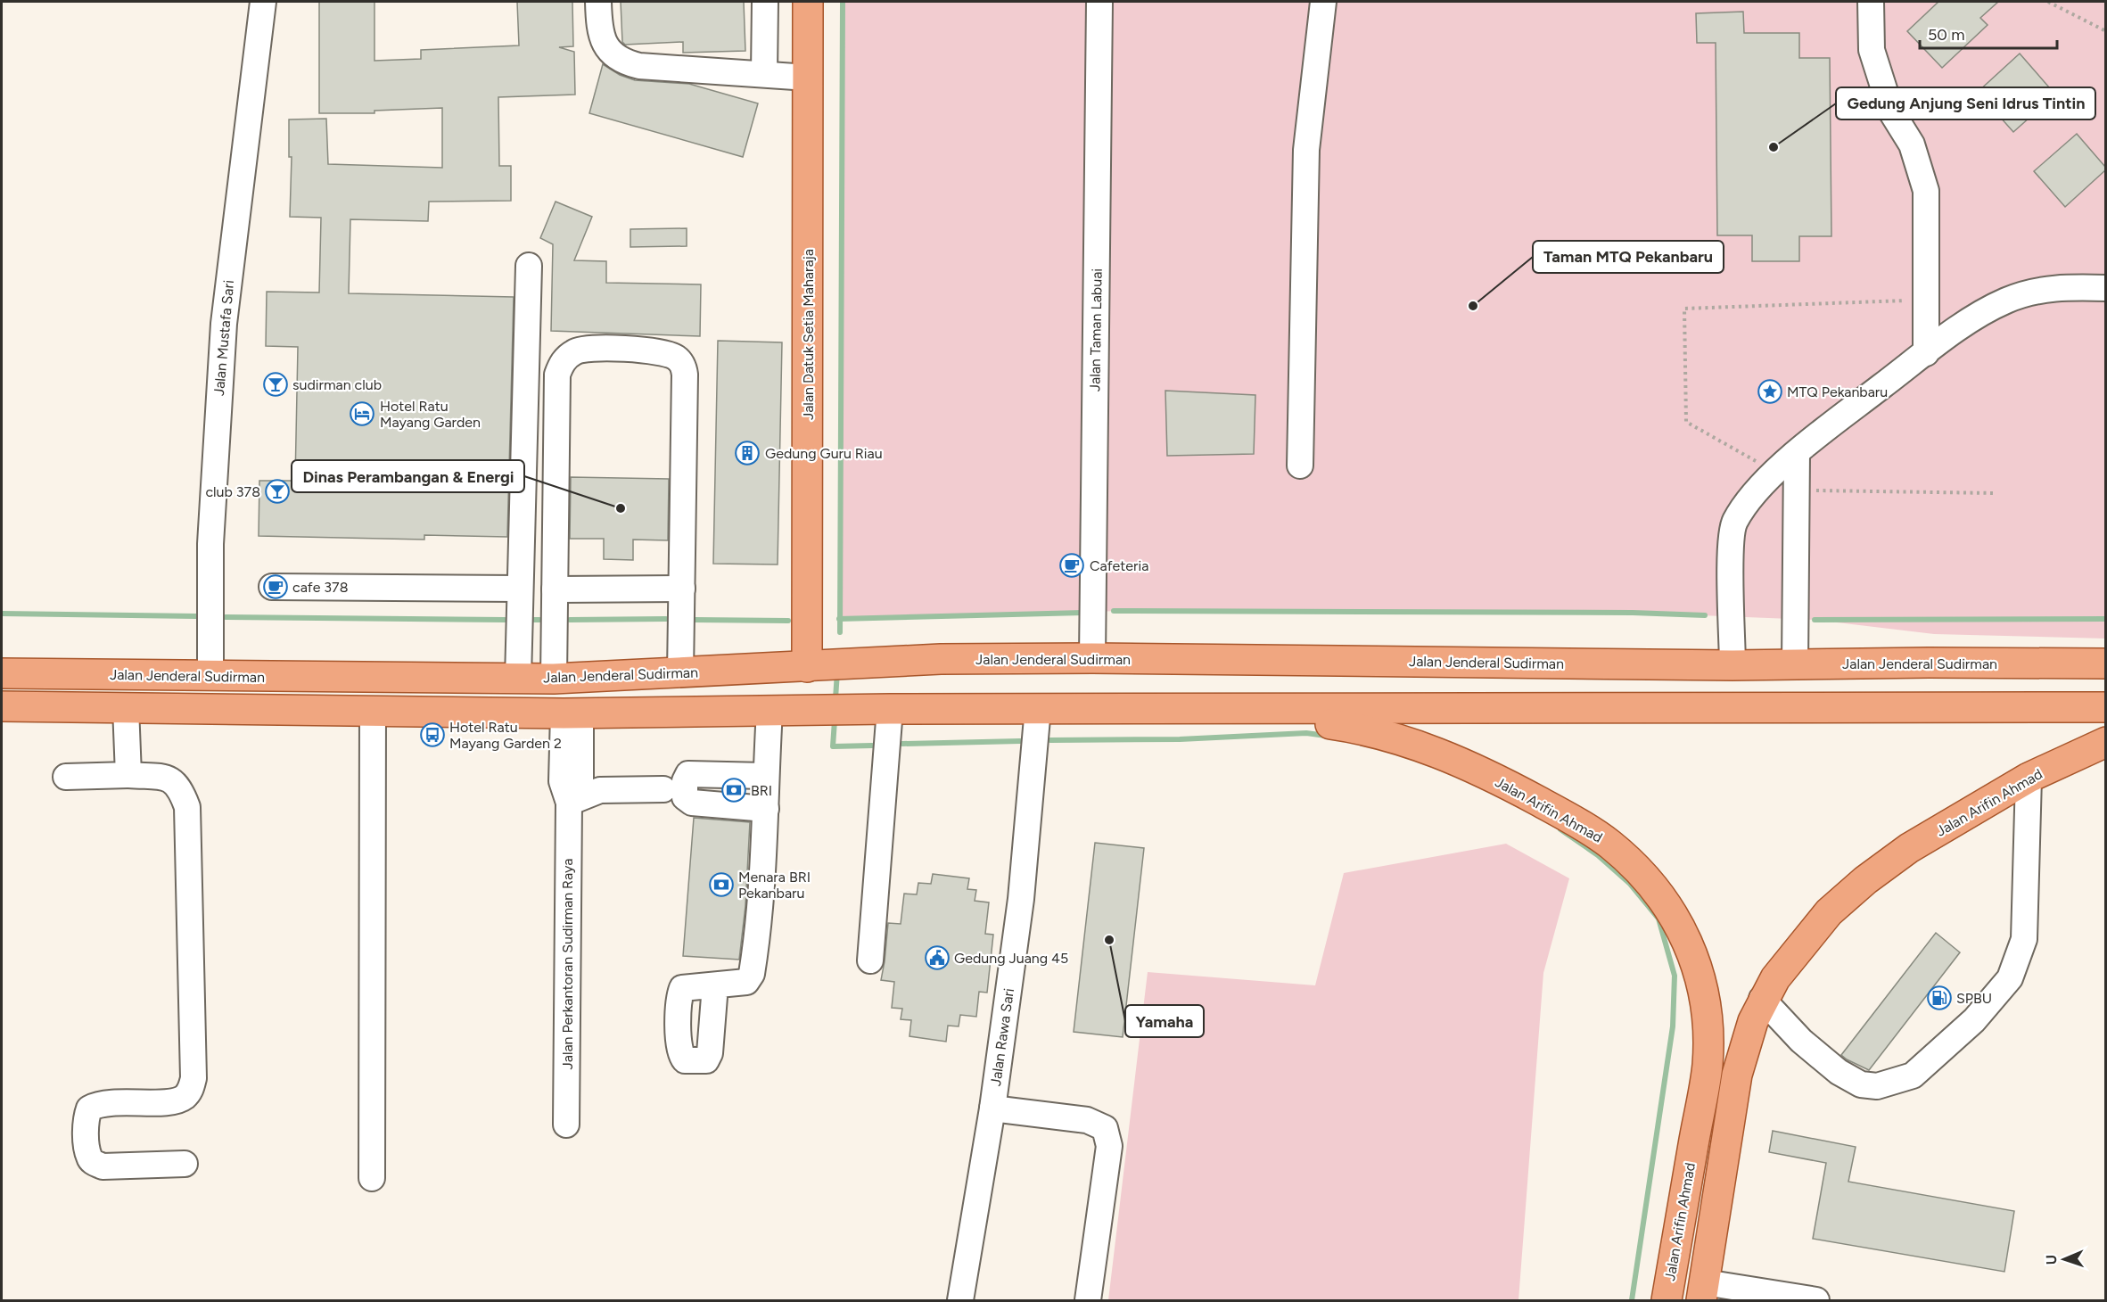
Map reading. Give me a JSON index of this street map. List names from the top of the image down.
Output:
{
  "streets": {
    "main road": ["Jalan Datuk Setia Maharaja", "Jalan Jenderal Sudirman", "Jalan Arifin Ahmad"],
    "street": [
      "Jalan Taman Labuai",
      "Jalan Mustafa Sari",
      "Jalan Perkantoran Sudirman Raya",
      "Jalan Rawa Sari"
    ]
  },
  "crossings": [
    ["Jalan Taman Labuai", "Jalan Jenderal Sudirman"],
    ["Jalan Datuk Setia Maharaja", "Jalan Jenderal Sudirman"],
    ["Jalan Mustafa Sari", "Jalan Jenderal Sudirman"]
  ],
  "places": {
    "other": [
      "Gedung Anjung Seni Idrus Tintin",
      "Taman MTQ Pekanbaru",
      "Dinas Perambangan & Energi",
      "Yamaha"
    ],
    "bar": ["sudirman club", "club 378"],
    "place": ["MTQ Pekanbaru"],
    "hotel": ["Hotel Ratu Mayang Garden"],
    "building": ["Gedung Guru Riau"],
    "cafe": ["Cafeteria", "cafe 378"],
    "bus stop": ["Hotel Ratu Mayang Garden 2"],
    "bank": ["BRI", "Menara BRI Pekanbaru"],
    "public building": ["Gedung Juang 45"],
    "fuel station": ["SPBU"]
  },
  "scale_bar": "50 m",
  "north": "left"
}
